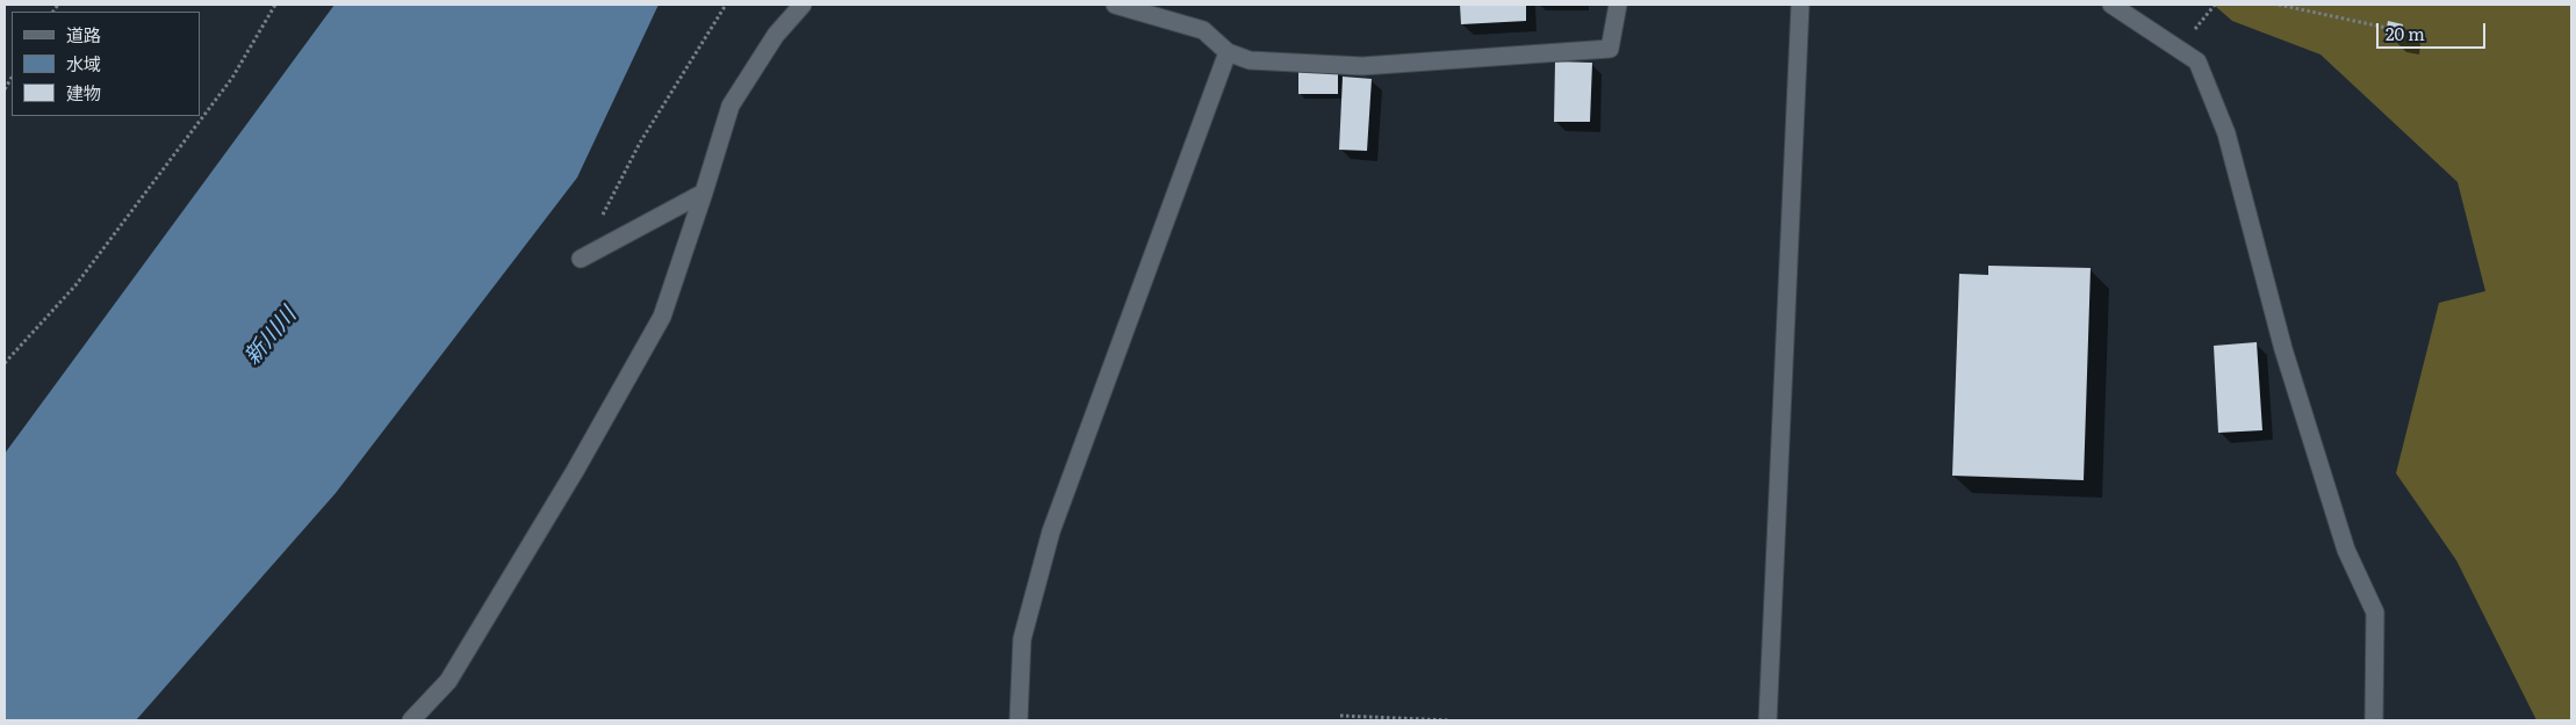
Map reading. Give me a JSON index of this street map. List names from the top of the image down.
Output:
{
  "water": ["新川川"],
  "legend": ["道路", "水域", "建物"],
  "scale_bar": "20 m"
}
